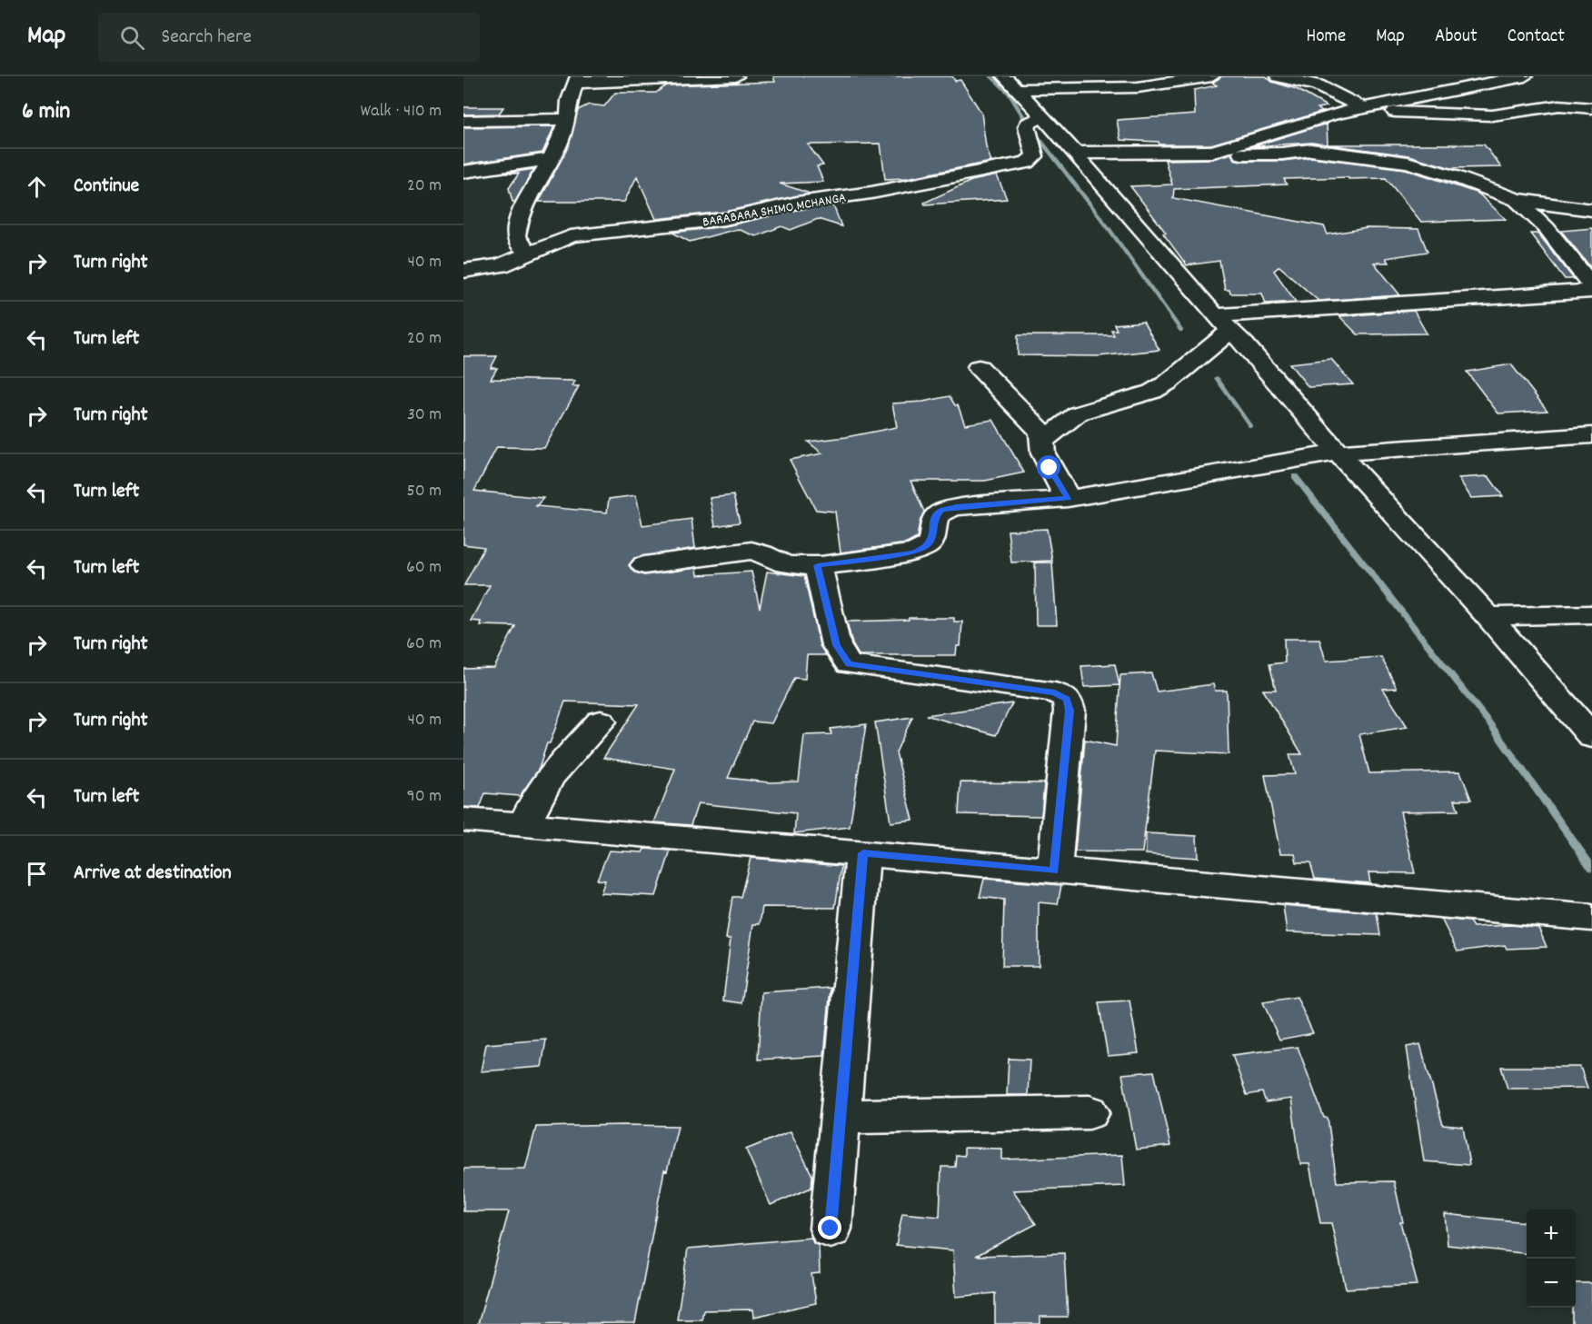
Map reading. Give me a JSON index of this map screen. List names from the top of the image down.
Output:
{
  "streets": {
    "street": ["BARABARA SHIMO MCHANGA"]
  },
  "page": {
    "header": "Map",
    "search": "Search here",
    "nav": [
      "Home",
      "Map",
      "About",
      "Contact"
    ],
    "heading": ["6 min", "Walk · 410 m"],
    "list": [
      ["Continue", "20 m"],
      ["Turn right", "40 m"],
      ["Turn left", "20 m"],
      ["Turn right", "30 m"],
      ["Turn left", "50 m"],
      ["Turn left", "60 m"],
      ["Turn right", "60 m"],
      ["Turn right", "40 m"],
      ["Turn left", "90 m"],
      "Arrive at destination"
    ],
    "map_buttons": ["+", "−"]
  }
}
